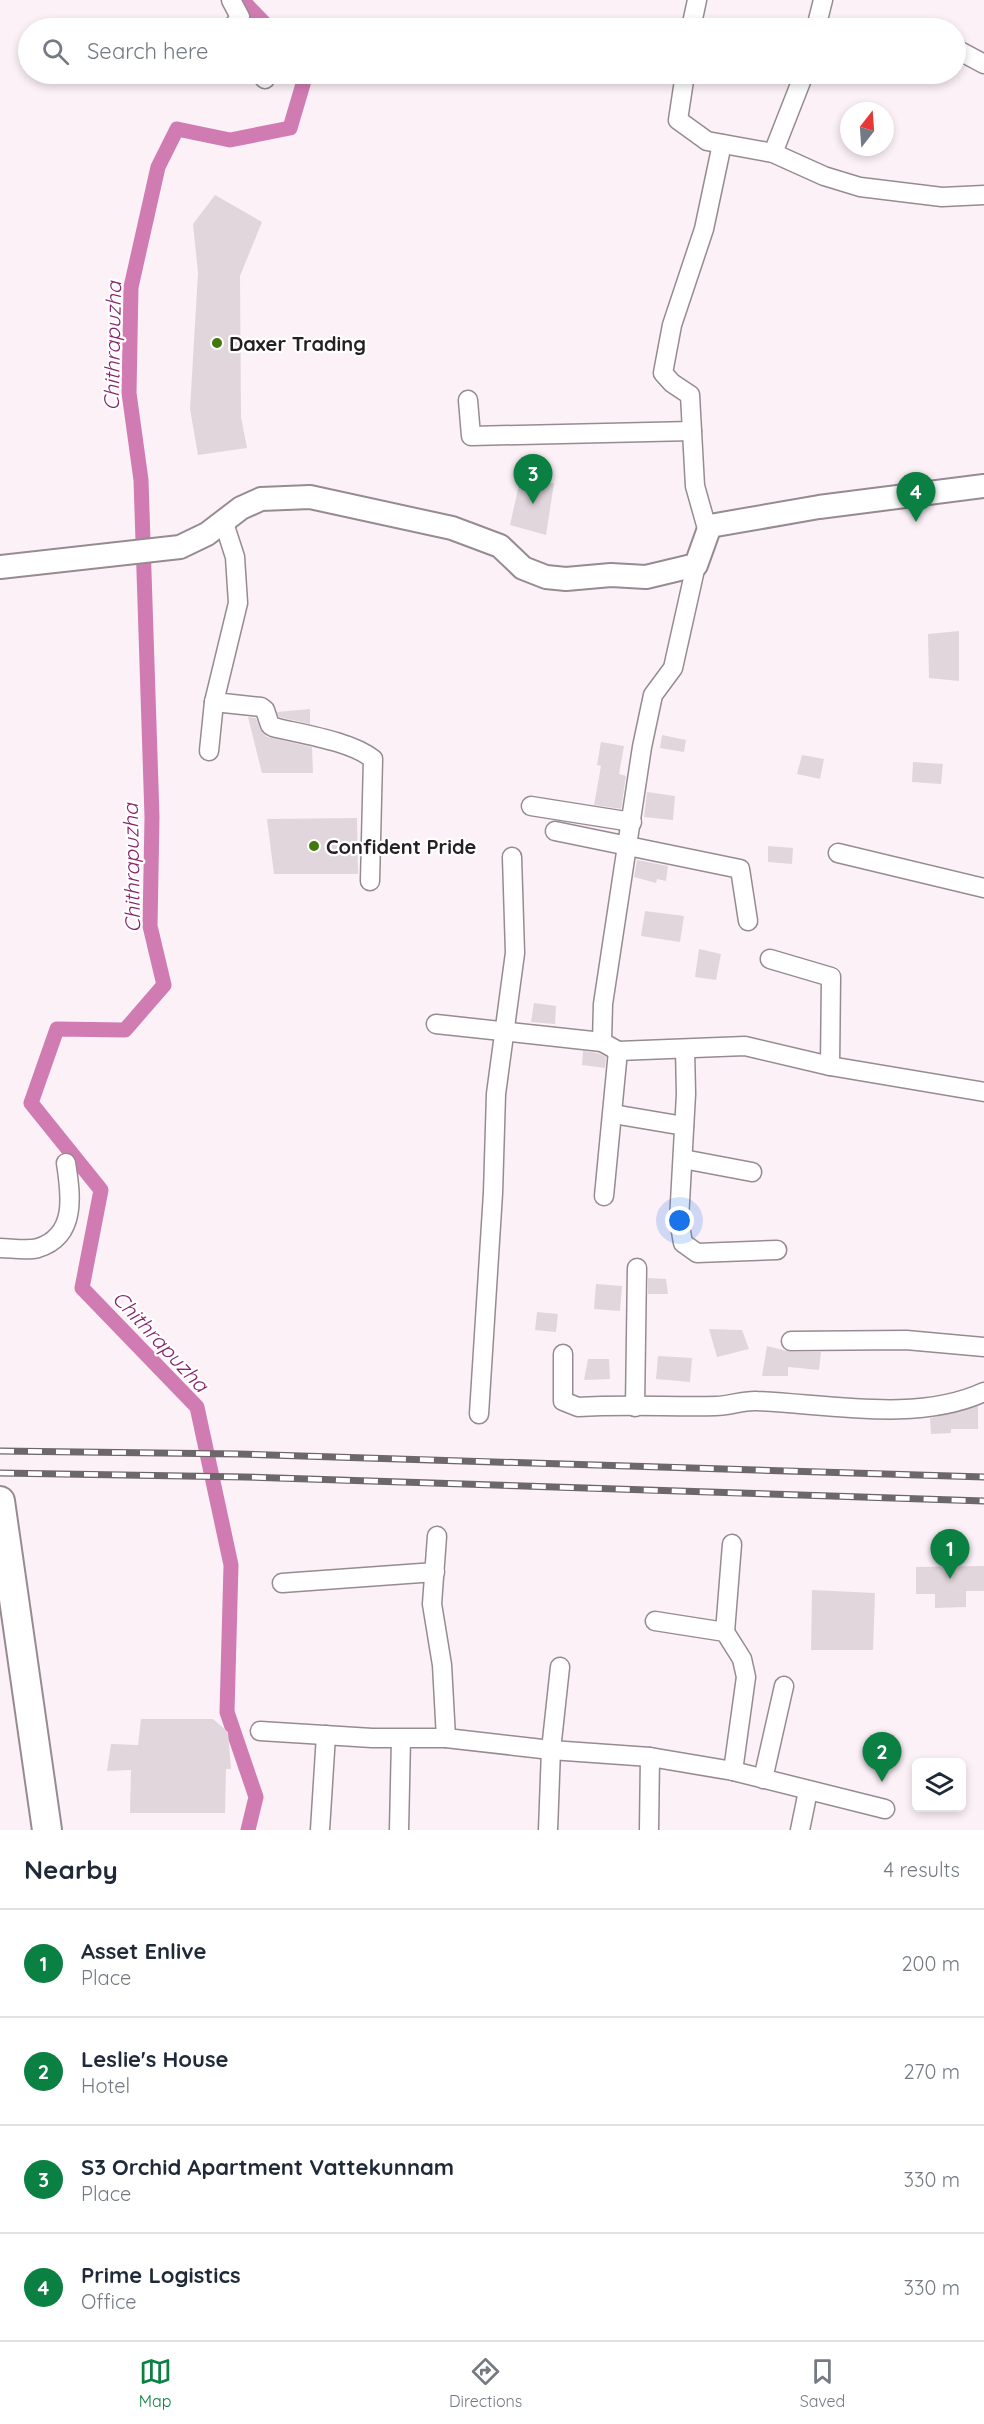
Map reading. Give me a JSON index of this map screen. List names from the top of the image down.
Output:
{
  "water": ["Chithrapuzha"],
  "places": ["Daxer Trading", "Confident Pride"],
  "north": "top",
  "page": {
    "search": "Search here",
    "pins": [
      "3",
      "4",
      "1",
      "2"
    ],
    "heading": ["Nearby", "4 results"],
    "list": [
      {
        "mark": "1",
        "name": "Asset Enlive",
        "note": "Place",
        "value": "200 m"
      },
      {
        "mark": "2",
        "name": "Leslie's House",
        "note": "Hotel",
        "value": "270 m"
      },
      {
        "mark": "3",
        "name": "S3 Orchid Apartment Vattekunnam",
        "note": "Place",
        "value": "330 m"
      },
      {
        "mark": "4",
        "name": "Prime Logistics",
        "note": "Office",
        "value": "330 m"
      }
    ],
    "nav": ["Map", "Directions", "Saved"]
  }
}
